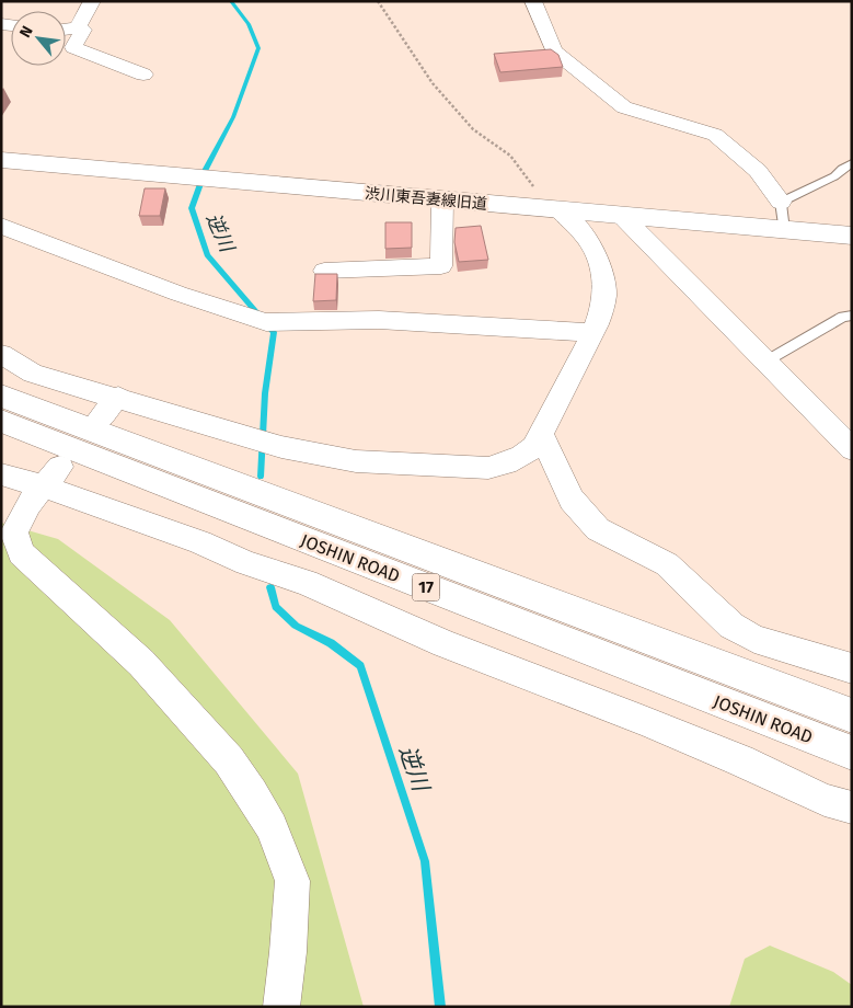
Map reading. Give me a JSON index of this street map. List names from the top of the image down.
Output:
{
  "streets": {
    "main road": ["渋川東吾妻線旧道", "JOSHIN ROAD", "17"]
  },
  "water": ["逆川"],
  "north": "top left"
}
